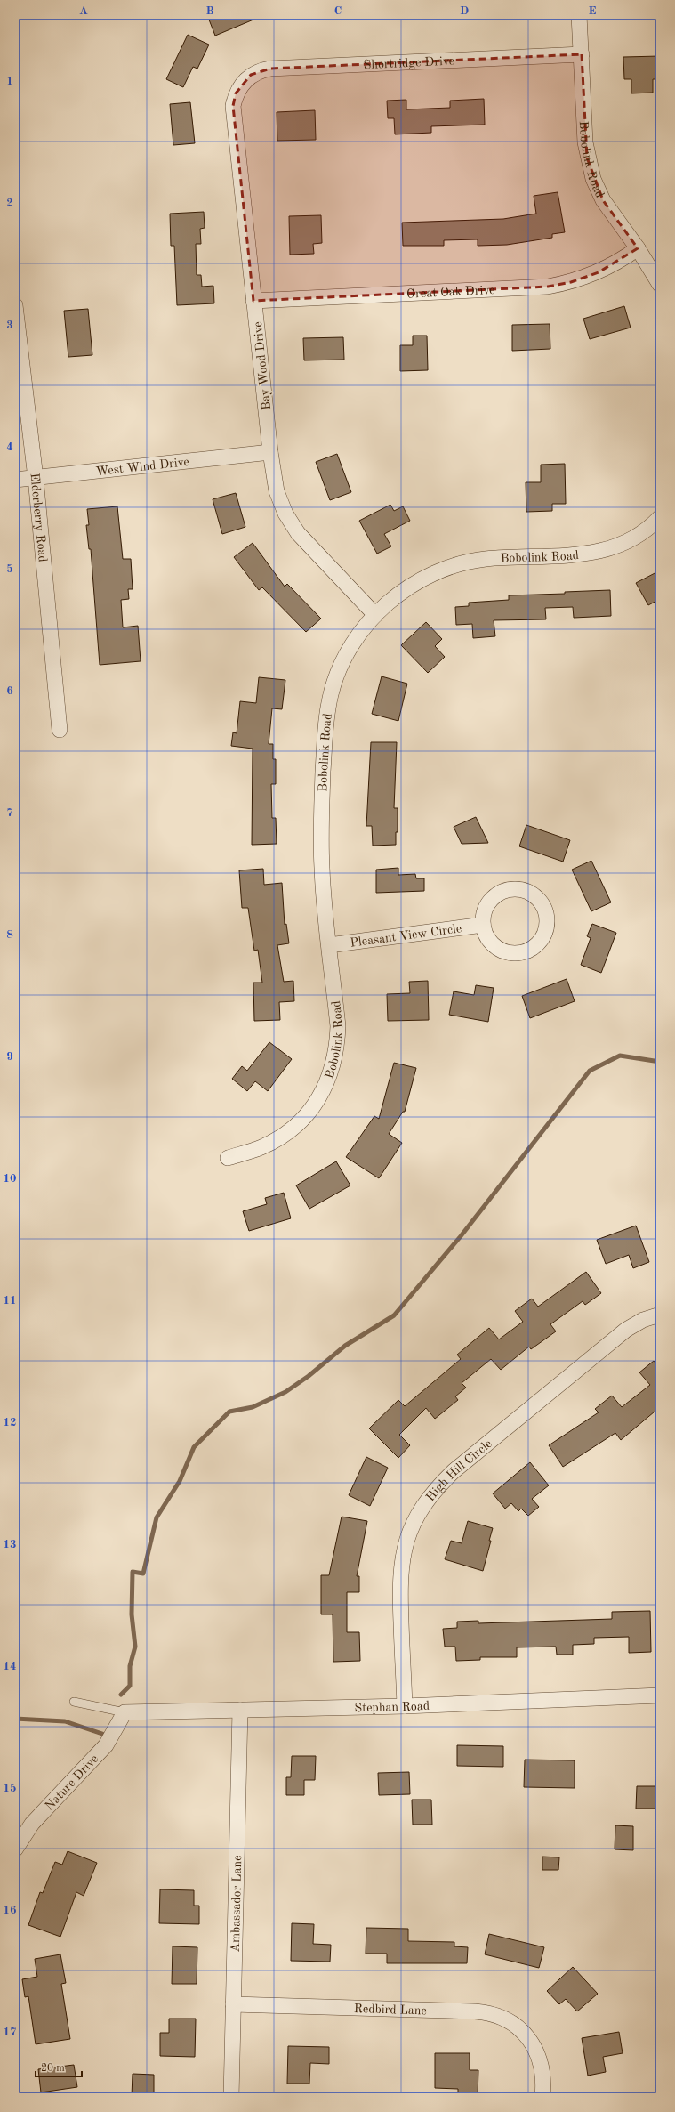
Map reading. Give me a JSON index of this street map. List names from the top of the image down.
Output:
{
  "streets": {
    "street": [
      "Shortridge Drive",
      "Bobolink Road",
      "Great Oak Drive",
      "Bay Wood Drive",
      "West Wind Drive",
      "Elderberry Road",
      "Pleasant View Circle",
      "High Hill Circle",
      "Stephan Road",
      "Nature Drive",
      "Ambassador Lane",
      "Redbird Lane"
    ]
  },
  "crossings": [
    ["Shortridge Drive", "Bobolink Road"],
    ["Shortridge Drive", "Bay Wood Drive"],
    ["Bobolink Road", "Great Oak Drive"],
    ["Bobolink Road", "Bay Wood Drive"],
    ["Bobolink Road", "Pleasant View Circle"],
    ["Great Oak Drive", "Bay Wood Drive"],
    ["Bay Wood Drive", "West Wind Drive"],
    ["West Wind Drive", "Elderberry Road"],
    ["High Hill Circle", "Stephan Road"],
    ["Stephan Road", "Nature Drive"],
    ["Stephan Road", "Ambassador Lane"],
    ["Ambassador Lane", "Redbird Lane"]
  ],
  "scale_bar": "20 m",
  "grid": {
    "columns": [
      "A",
      "B",
      "C",
      "D",
      "E"
    ],
    "rows": [
      "1",
      "2",
      "3",
      "4",
      "5",
      "6",
      "7",
      "8",
      "9",
      "10",
      "11",
      "12",
      "13",
      "14",
      "15",
      "16",
      "17"
    ]
  }
}
